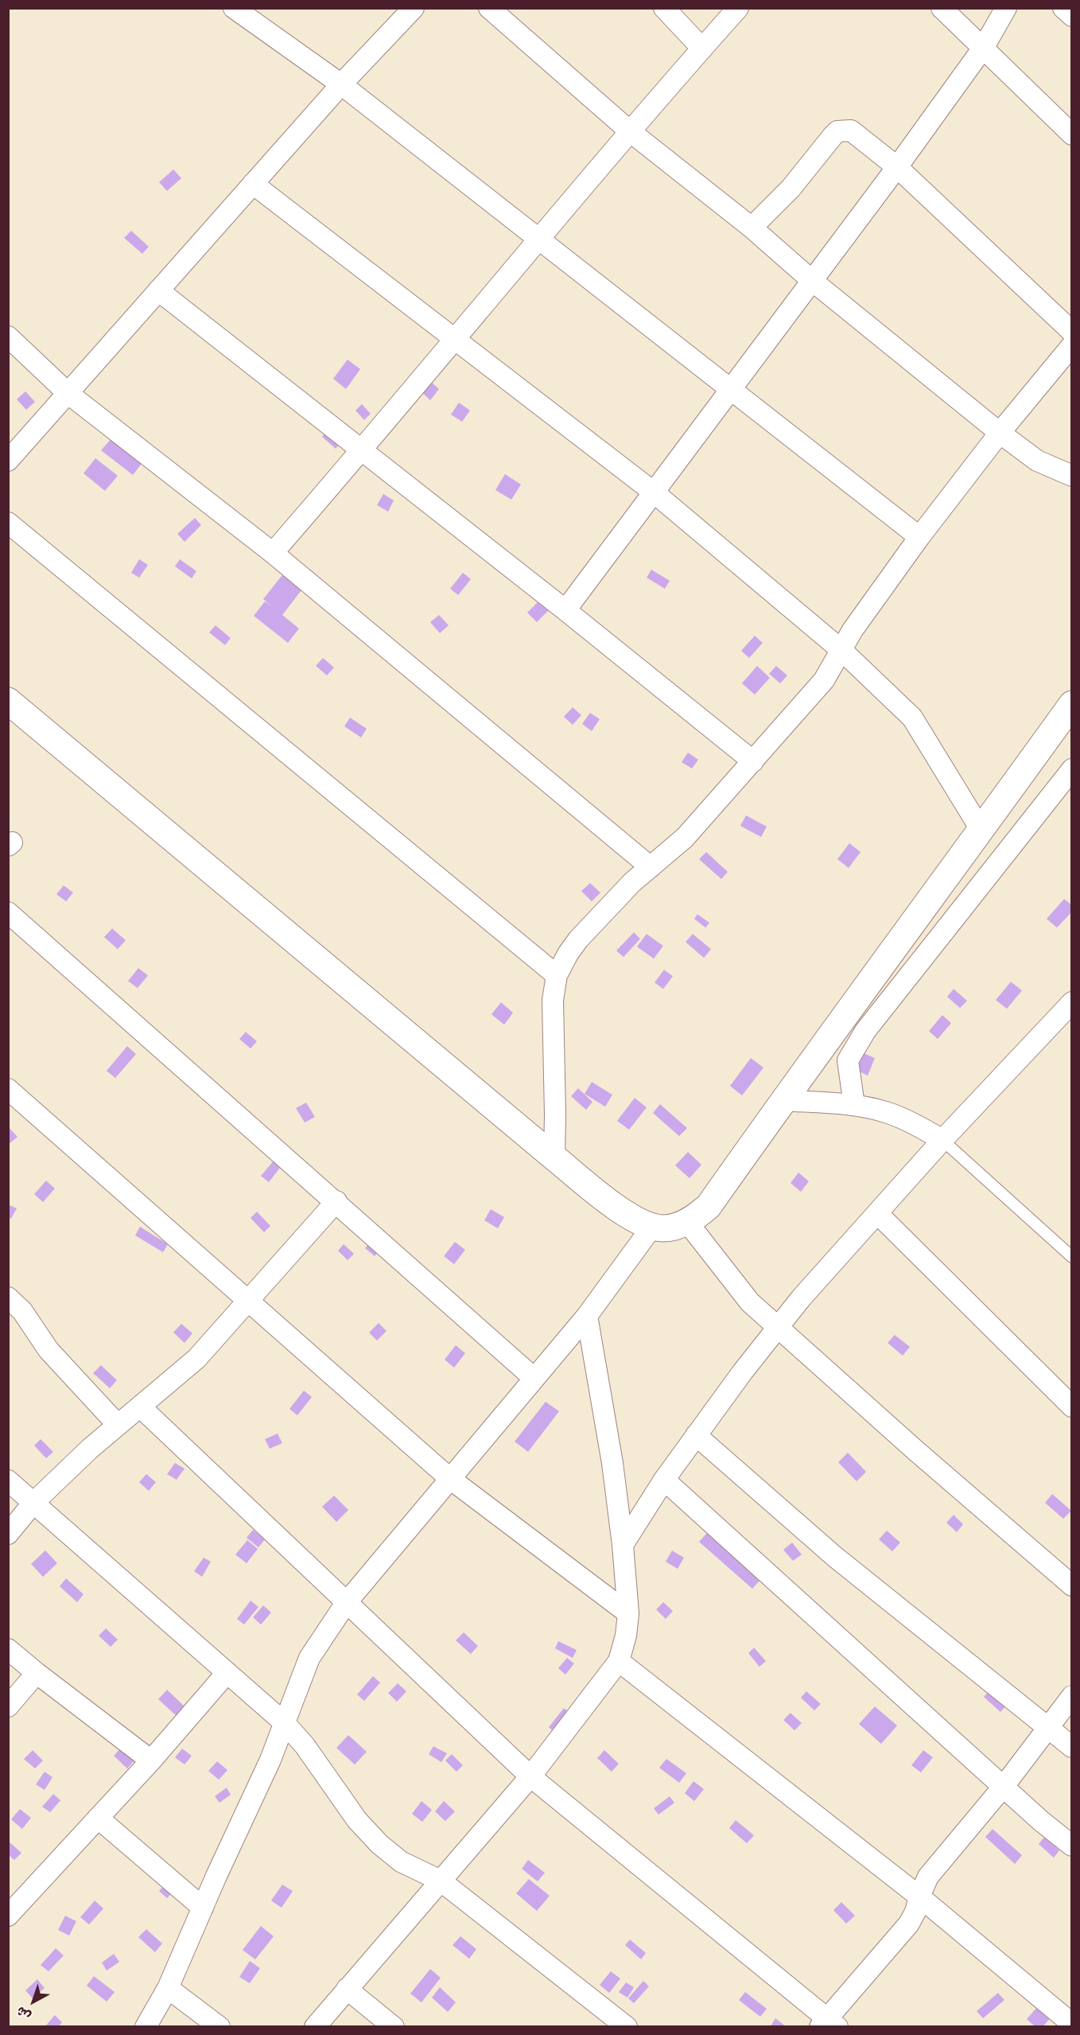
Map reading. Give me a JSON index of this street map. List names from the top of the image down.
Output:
{
  "north": "bottom left"
}
